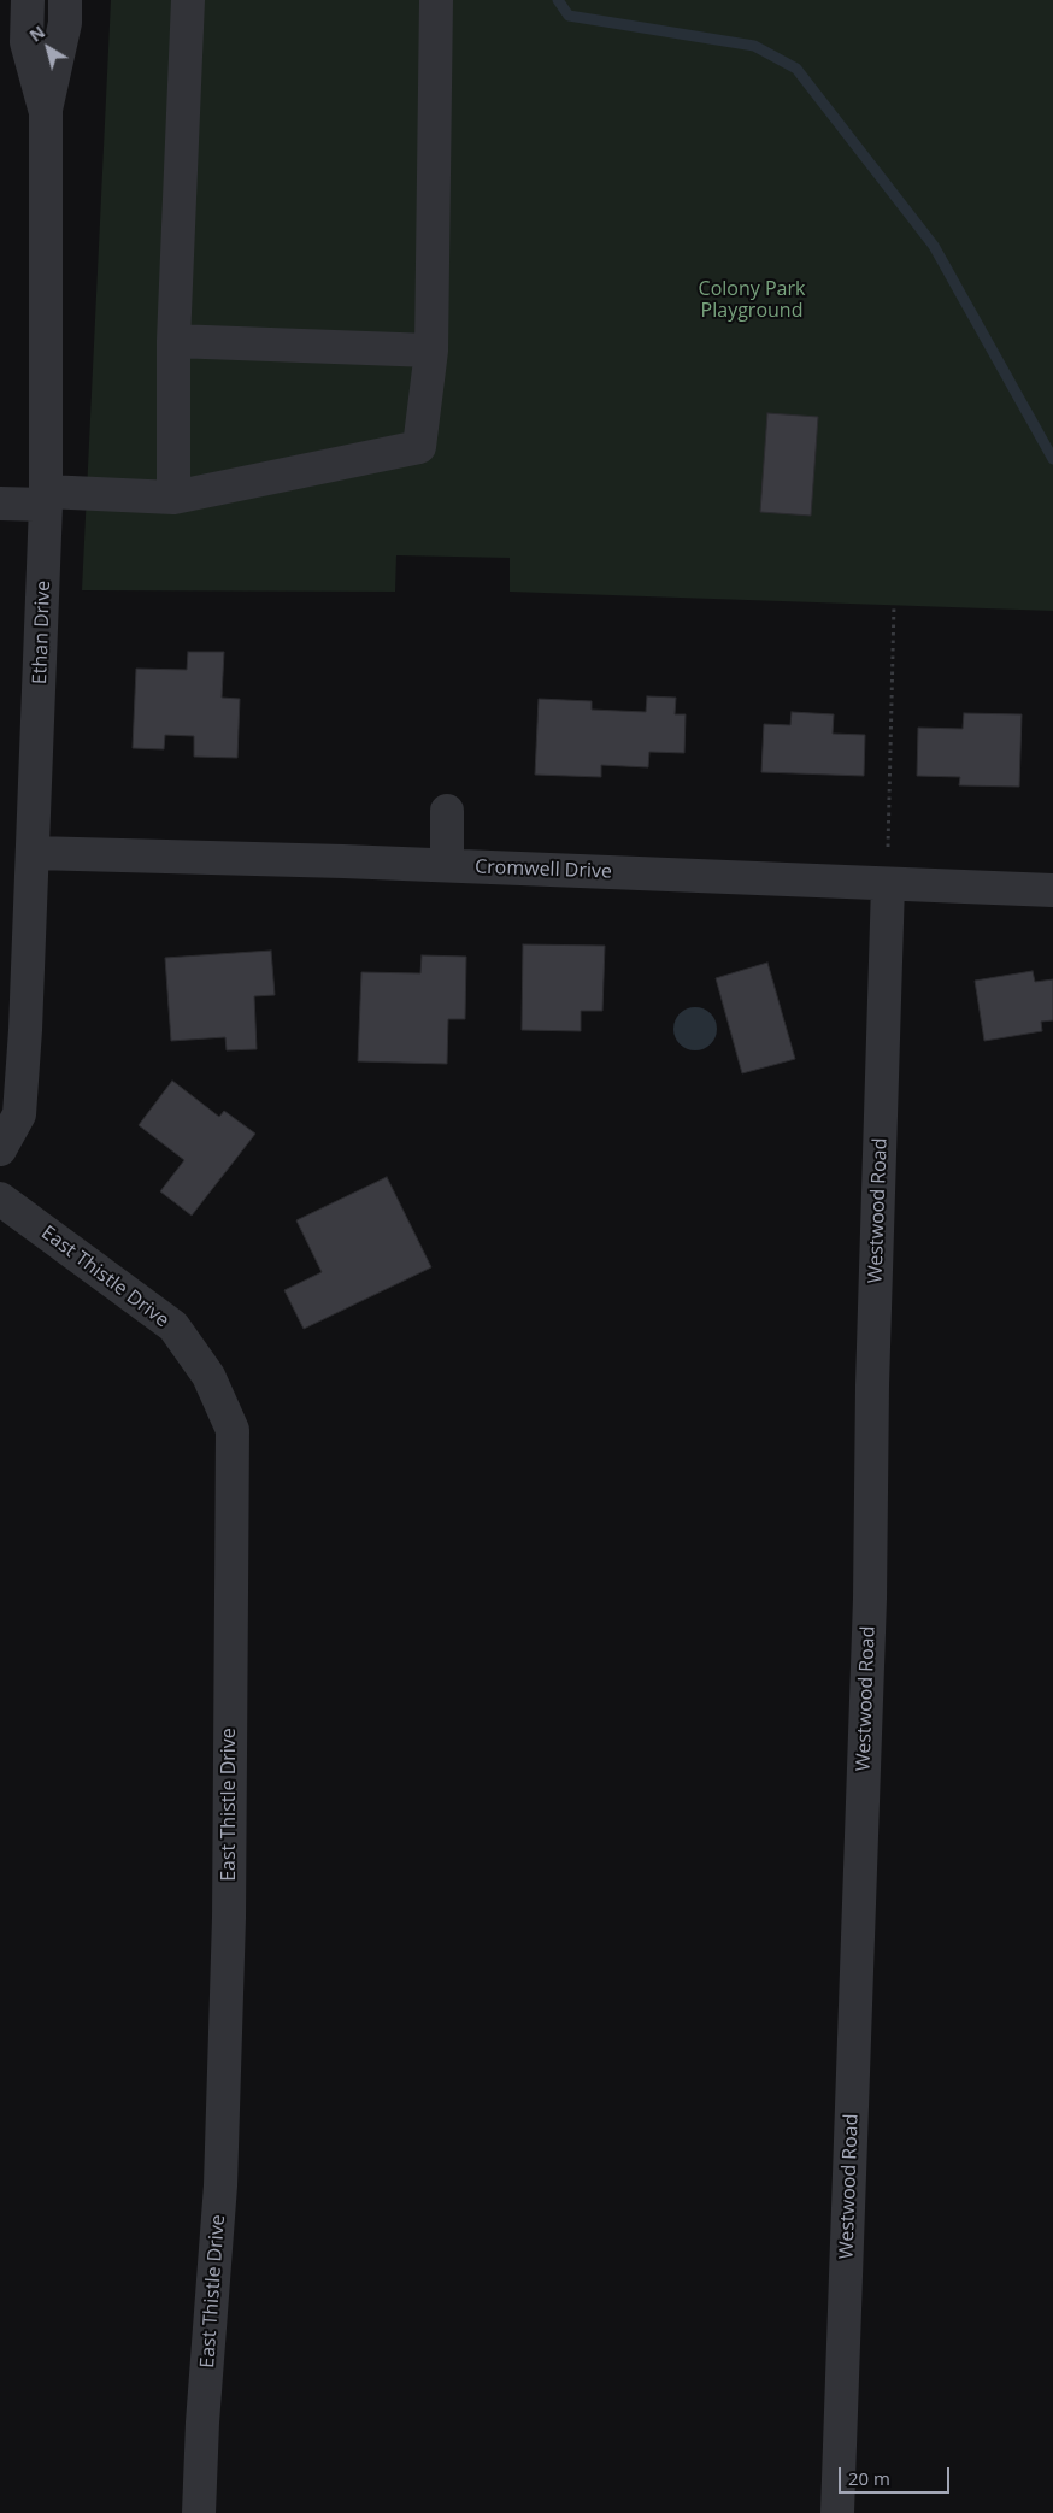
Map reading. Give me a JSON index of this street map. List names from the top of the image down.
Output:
{
  "streets": {
    "street": [
      "Ethan Drive",
      "Cromwell Drive",
      "Westwood Road",
      "East Thistle Drive"
    ]
  },
  "crossings": [
    ["Ethan Drive", "Cromwell Drive"],
    ["Cromwell Drive", "Westwood Road"]
  ],
  "parks": ["Colony Park Playground"],
  "scale_bar": "20 m",
  "north": "top left"
}
